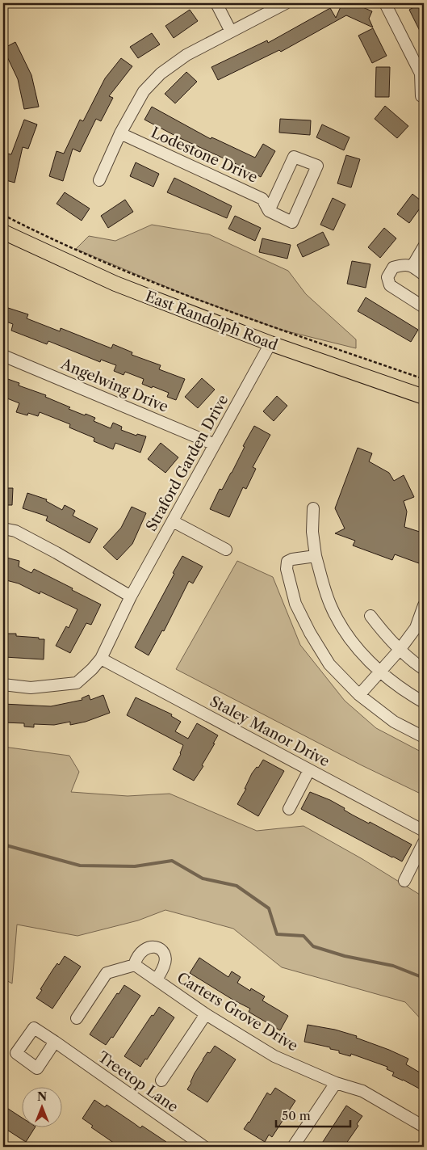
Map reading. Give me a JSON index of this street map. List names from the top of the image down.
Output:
{
  "streets": {
    "main road": ["East Randolph Road"],
    "street": [
      "Lodestone Drive",
      "Angelwing Drive",
      "Straford Garden Drive",
      "Staley Manor Drive",
      "Carters Grove Drive",
      "Treetop Lane"
    ]
  },
  "crossings": [
    ["East Randolph Road", "Straford Garden Drive"],
    ["Angelwing Drive", "Straford Garden Drive"],
    ["Straford Garden Drive", "Staley Manor Drive"]
  ],
  "scale_bar": "50 m",
  "north": "top"
}
